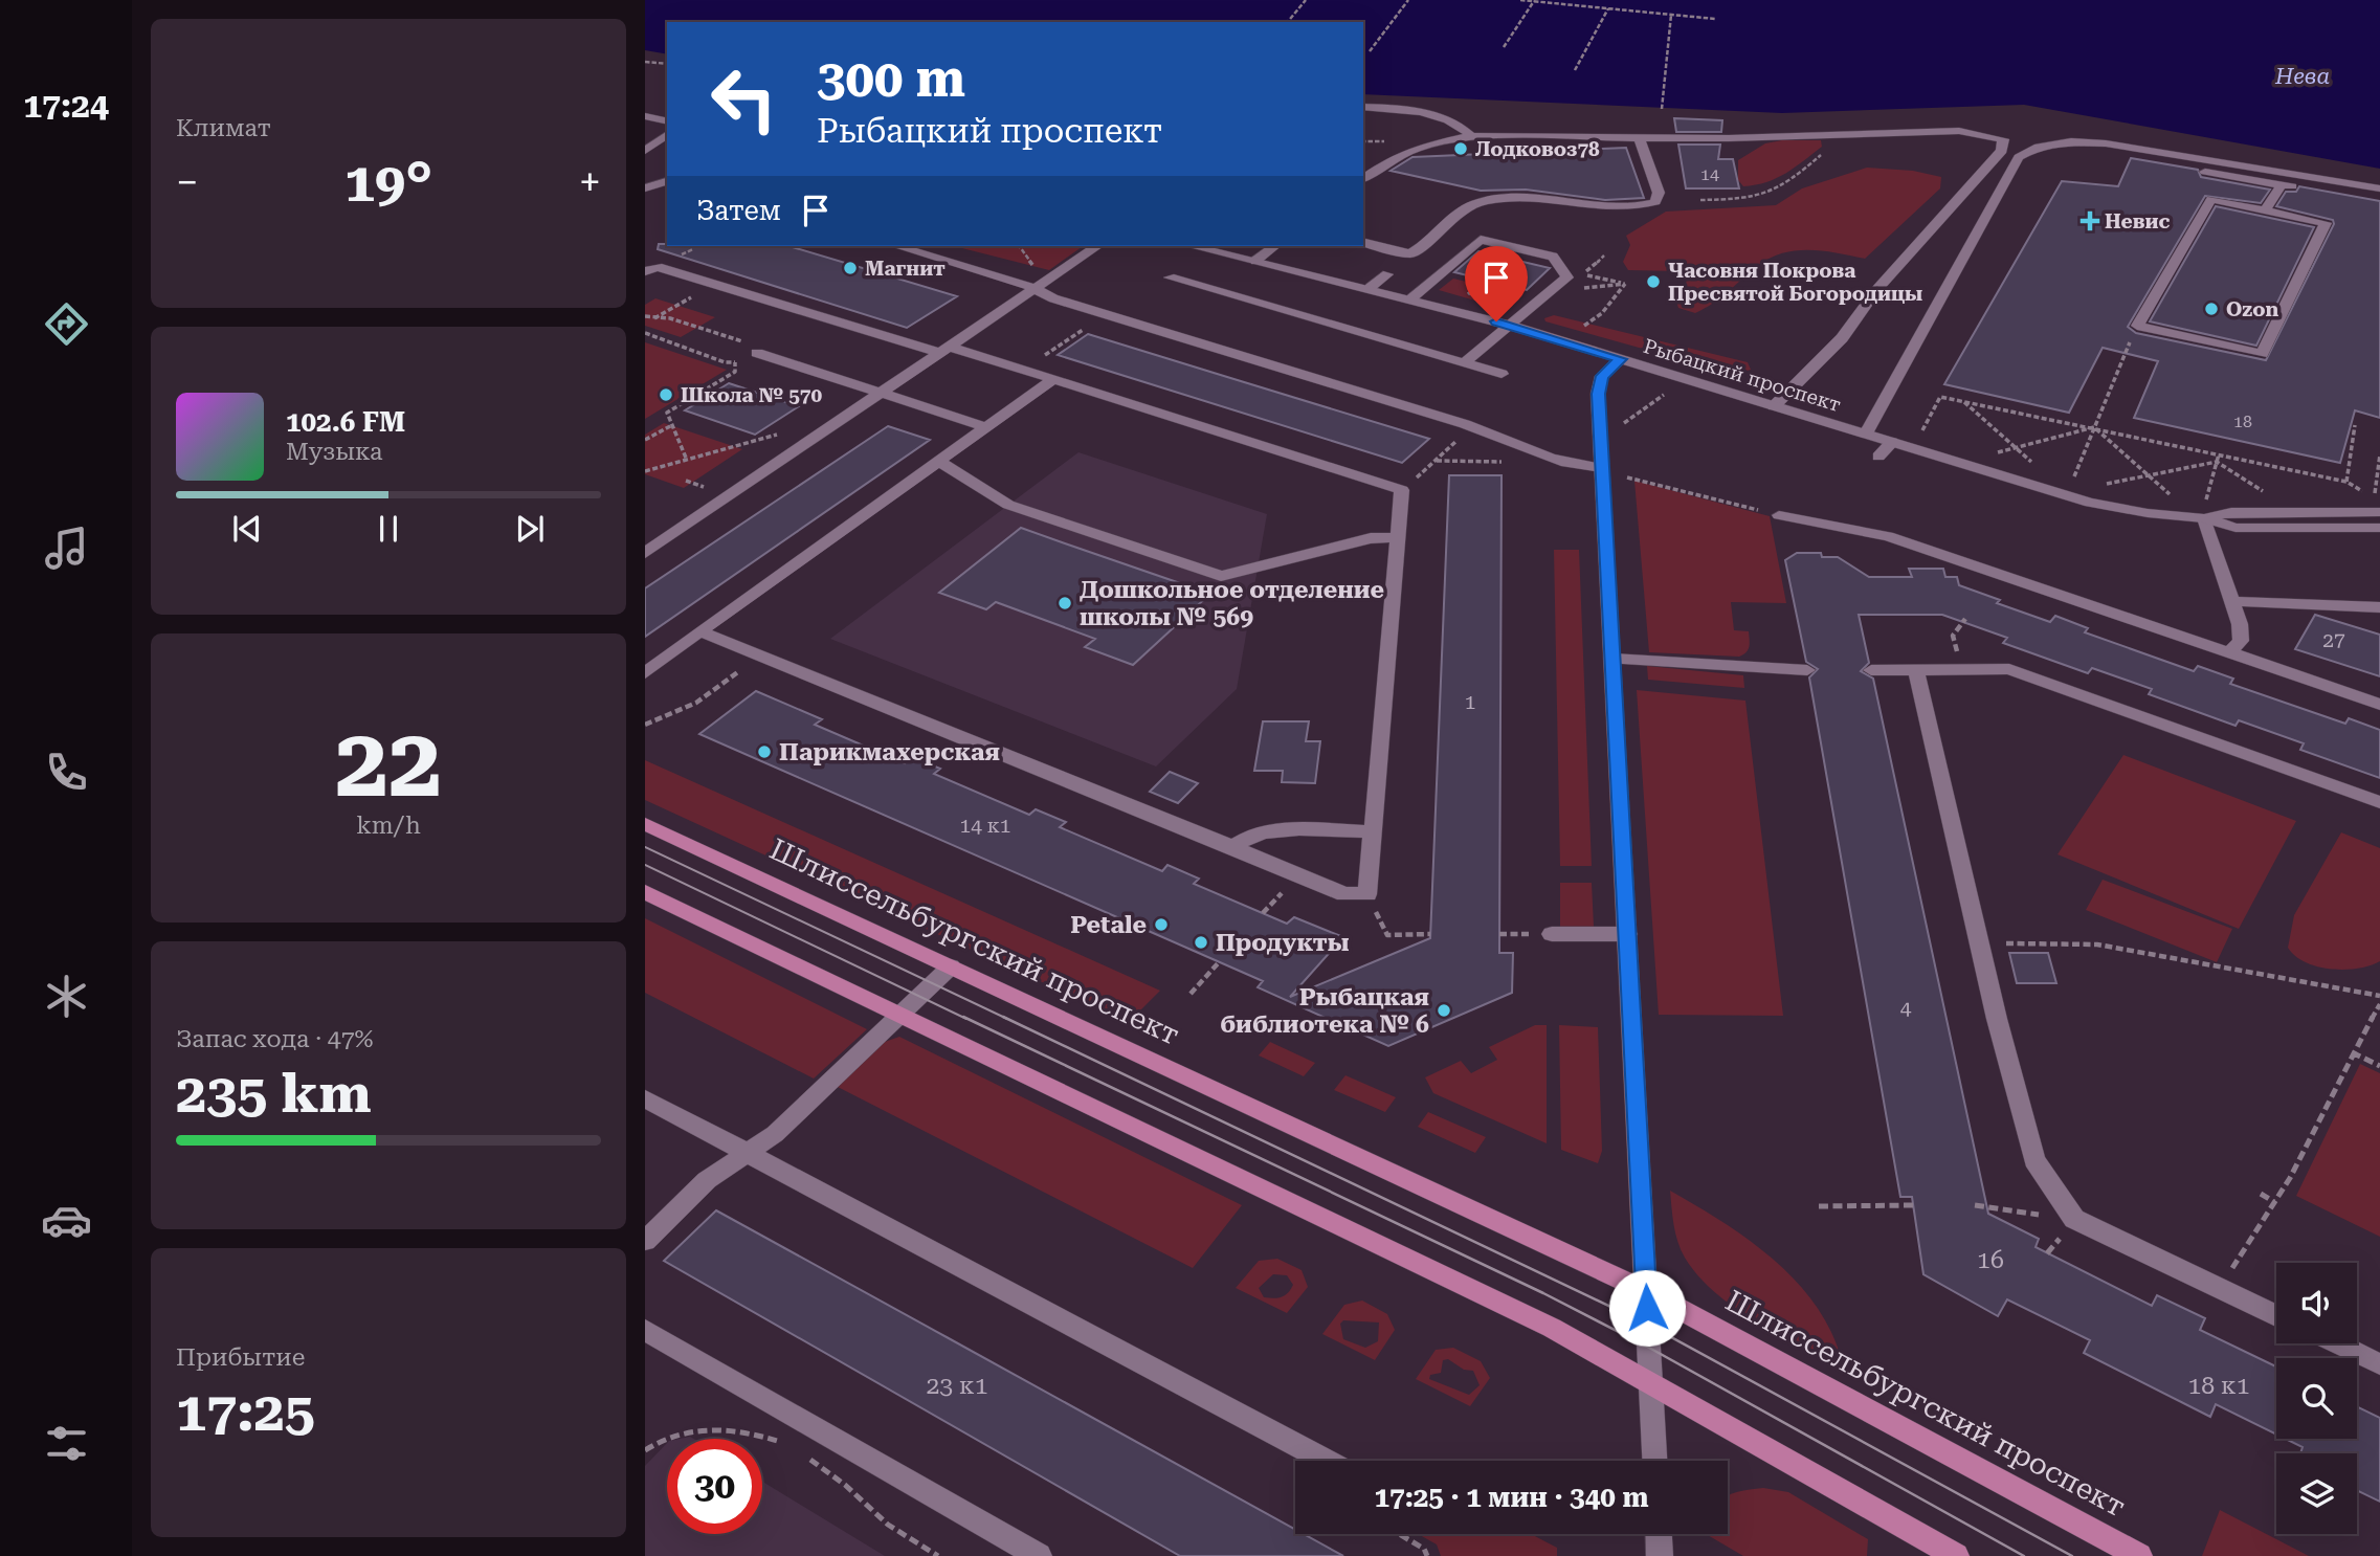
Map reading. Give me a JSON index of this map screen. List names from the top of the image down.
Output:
{
  "streets": {
    "main road": ["Шлиссельбургский проспект"],
    "street": ["Рыбацкий проспект"]
  },
  "water": ["Нева"],
  "places": {
    "other": [
      "Лодковоз78",
      "Магнит",
      "Часовня Покрова Пресвятой Богородицы",
      "Ozon",
      "Школа № 570",
      "Дошкольное отделение школы № 569",
      "Парикмахерская",
      "Petale",
      "Продукты",
      "Рыбацкая библиотека № 6"
    ],
    "health": ["Невис"]
  },
  "house_numbers": [
    "14",
    "18",
    "27",
    "1",
    "14 к1",
    "4",
    "16",
    "23 к1",
    "18 к1"
  ],
  "page": {
    "tabs": "17:24",
    "tile": [
      "Климат",
      ["22", "km/h"],
      ["Запас хода · 47%", "235 km"],
      ["Прибытие", "17:25"]
    ],
    "turn": ["300 m", "Рыбацкий проспект"],
    "heat": ["−", "19°", "+"],
    "then": "Затем",
    "song": ["102.6 FM", "Музыка"],
    "limit": "30",
    "trip": "17:25 · 1 мин · 340 m"
  }
}
